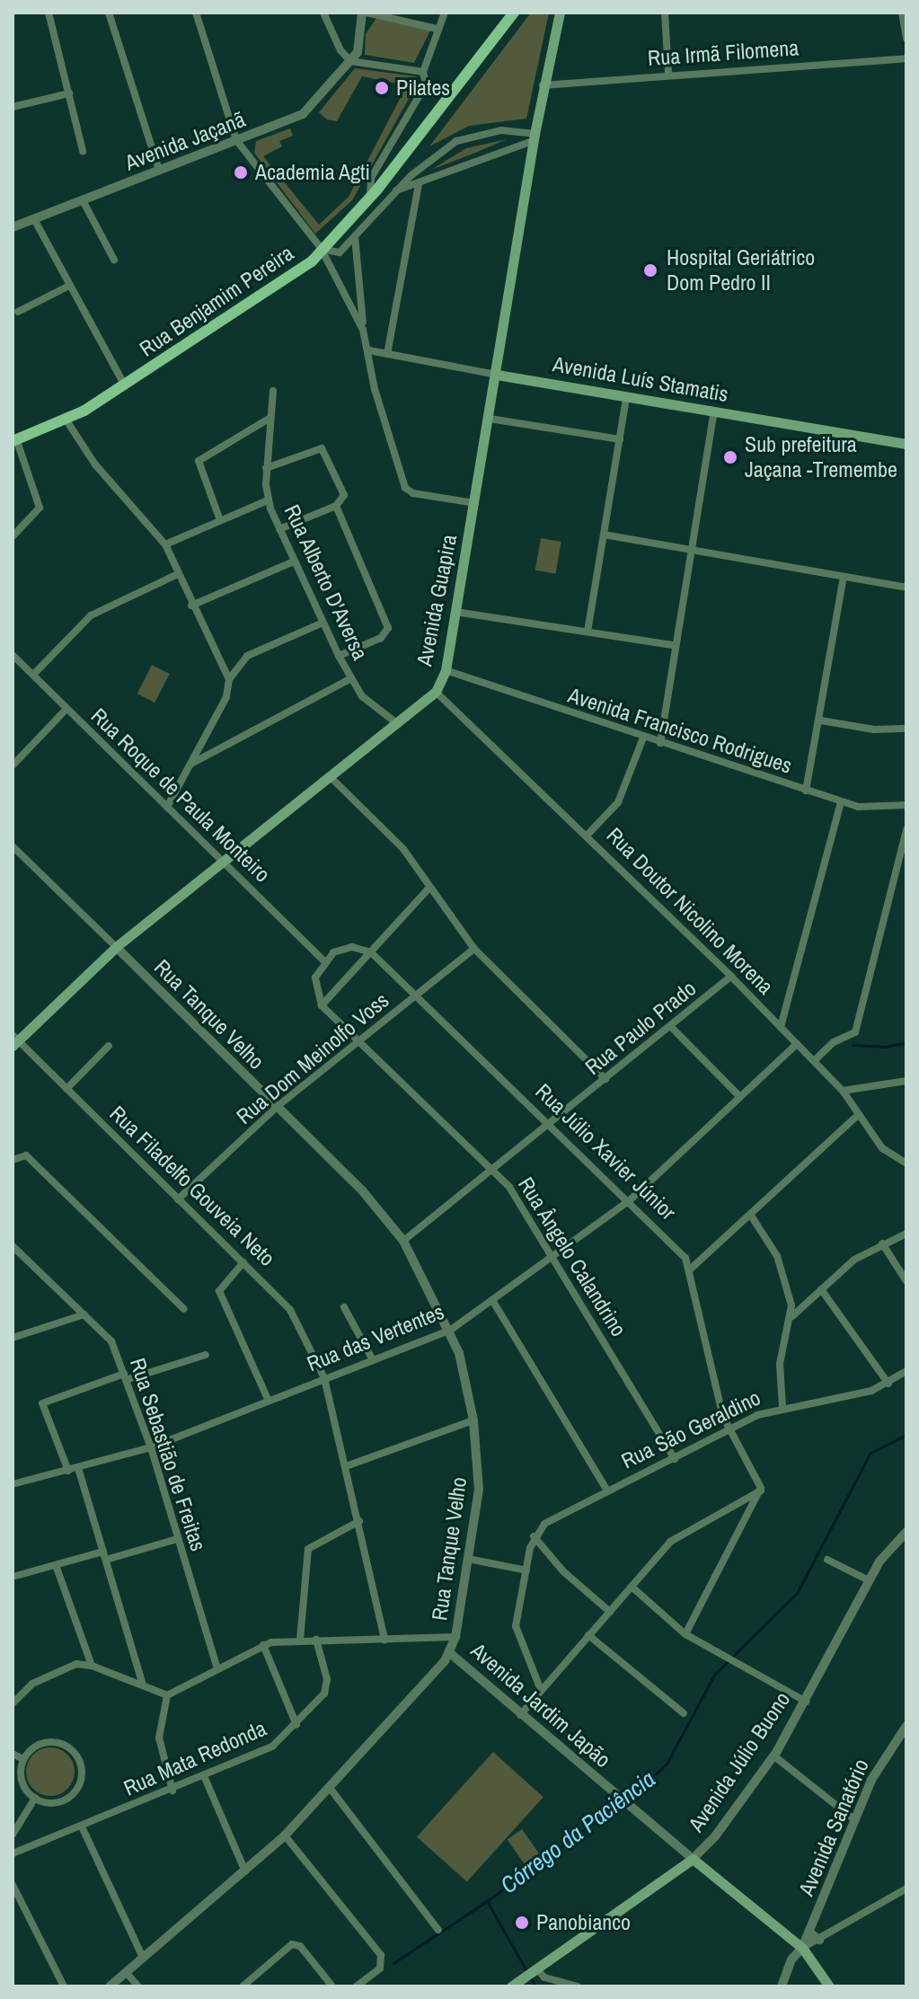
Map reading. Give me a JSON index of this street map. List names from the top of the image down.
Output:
{
  "streets": {
    "main road": [
      "Rua Benjamim Pereira",
      "Avenida Luís Stamatis",
      "Avenida Guapira",
      "Avenida Jardim Japão",
      "Avenida Júlio Buono"
    ],
    "street": [
      "Rua Irmã Filomena",
      "Avenida Jaçanã",
      "Rua Alberto D'Aversa",
      "Avenida Francisco Rodrigues",
      "Rua Roque de Paula Monteiro",
      "Rua Doutor Nicolino Morena",
      "Rua Tanque Velho",
      "Rua Paulo Prado",
      "Rua Dom Meinolfo Voss",
      "Rua Júlio Xavier Júnior",
      "Rua Filadelfo Gouveia Neto",
      "Rua Ângelo Calandrino",
      "Rua das Vertentes",
      "Rua São Geraldino",
      "Rua Sebastião de Freitas",
      "Rua Mata Redonda",
      "Avenida Sanatório"
    ]
  },
  "crossings": [
    ["Rua Irmã Filomena", "Avenida Guapira"],
    ["Avenida Luís Stamatis", "Avenida Guapira"],
    ["Rua Alberto D'Aversa", "Avenida Guapira"],
    ["Avenida Guapira", "Avenida Francisco Rodrigues"],
    ["Avenida Guapira", "Rua Roque de Paula Monteiro"],
    ["Avenida Guapira", "Rua Doutor Nicolino Morena"],
    ["Avenida Guapira", "Rua Tanque Velho"],
    ["Avenida Guapira", "Rua Filadelfo Gouveia Neto"],
    ["Rua Doutor Nicolino Morena", "Rua Paulo Prado"],
    ["Rua Doutor Nicolino Morena", "Rua das Vertentes"],
    ["Rua Tanque Velho", "Rua Paulo Prado"],
    ["Rua Tanque Velho", "Rua Dom Meinolfo Voss"],
    ["Rua Tanque Velho", "Rua das Vertentes"],
    ["Rua Tanque Velho", "Avenida Jardim Japão"],
    ["Rua Paulo Prado", "Rua Júlio Xavier Júnior"],
    ["Rua Paulo Prado", "Rua Ângelo Calandrino"],
    ["Rua Dom Meinolfo Voss", "Rua Júlio Xavier Júnior"],
    ["Rua Dom Meinolfo Voss", "Rua Filadelfo Gouveia Neto"],
    ["Rua Dom Meinolfo Voss", "Rua Ângelo Calandrino"],
    ["Rua Júlio Xavier Júnior", "Rua das Vertentes"],
    ["Rua Júlio Xavier Júnior", "Rua São Geraldino"],
    ["Rua Filadelfo Gouveia Neto", "Rua das Vertentes"],
    ["Rua Ângelo Calandrino", "Rua das Vertentes"],
    ["Rua Ângelo Calandrino", "Rua São Geraldino"],
    ["Rua das Vertentes", "Rua Sebastião de Freitas"],
    ["Avenida Jardim Japão", "Avenida Júlio Buono"],
    ["Avenida Jardim Japão", "Avenida Sanatório"]
  ],
  "water": ["Córrego da Paciência"],
  "places": [
    "Pilates",
    "Academia Agti",
    "Hospital Geriátrico Dom Pedro II",
    "Sub prefeitura Jaçana -Tremembe",
    "Panobianco"
  ]
}
